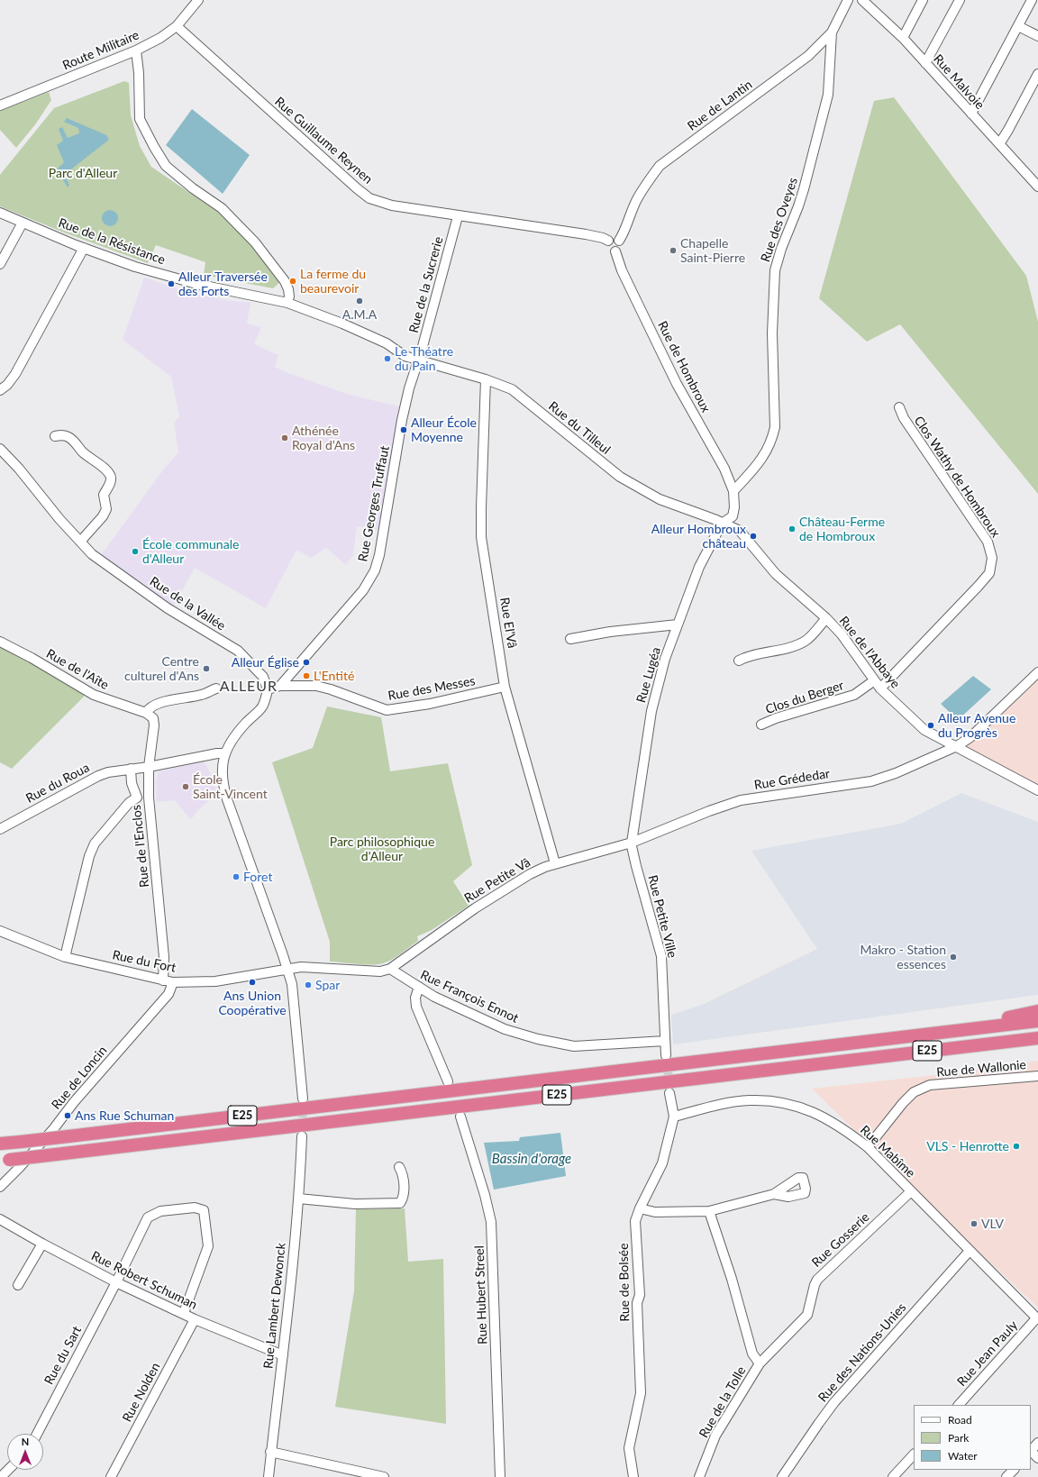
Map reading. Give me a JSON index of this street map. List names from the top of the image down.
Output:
{
  "streets": {
    "highway": ["E25"],
    "street": [
      "Route Militaire",
      "Rue Malvoie",
      "Rue de Lantin",
      "Rue Guillaume Reynen",
      "Rue des Oveyes",
      "Rue de la Résistance",
      "Rue de la Sucrerie",
      "Rue de Hombroux",
      "Rue du Tilleul",
      "Clos Wathy de Hombroux",
      "Rue Georges Truffaut",
      "Rue de la Vallée",
      "Rue El'Vâ",
      "Rue de l'Abbaye",
      "Rue de l'Aîte",
      "Rue Lugéa",
      "Rue des Messes",
      "Clos du Berger",
      "Rue Grédedar",
      "Rue du Roua",
      "Rue de l'Enclos",
      "Rue Petite Vâ",
      "Rue Petite Ville",
      "Rue du Fort",
      "Rue François Ennot",
      "Rue de Wallonie",
      "Rue de Loncin",
      "Rue Mabîme",
      "Rue Gosserie",
      "Rue Robert Schuman",
      "Rue de Bolsée",
      "Rue Hubert Streel",
      "Rue Lambert Dewonck",
      "Rue des Nations-Unies",
      "Rue Jean Pauly",
      "Rue du Sart",
      "Rue Nolden",
      "Rue de la Tolle"
    ]
  },
  "crossings": [
    ["Route Militaire", "Rue Guillaume Reynen"],
    ["Rue de Lantin", "Rue Guillaume Reynen"],
    ["Rue de Lantin", "Rue des Oveyes"],
    ["Rue de Lantin", "Rue de Hombroux"],
    ["Rue Guillaume Reynen", "Rue de la Sucrerie"],
    ["Rue Guillaume Reynen", "Rue de Hombroux"],
    ["Rue des Oveyes", "Rue de Hombroux"],
    ["Rue des Oveyes", "Rue Lugéa"],
    ["Rue de la Résistance", "Rue de la Sucrerie"],
    ["Rue de la Résistance", "Rue du Tilleul"],
    ["Rue de la Résistance", "Rue Georges Truffaut"],
    ["Rue de la Sucrerie", "Rue du Tilleul"],
    ["Rue de la Sucrerie", "Rue Georges Truffaut"],
    ["Rue de Hombroux", "Rue Lugéa"],
    ["Rue du Tilleul", "Rue Georges Truffaut"],
    ["Rue du Tilleul", "Rue El'Vâ"],
    ["Rue du Tilleul", "Rue de l'Abbaye"],
    ["Rue du Tilleul", "Rue Lugéa"],
    ["Clos Wathy de Hombroux", "Rue de l'Abbaye"],
    ["Rue Georges Truffaut", "Rue des Messes"],
    ["Rue de la Vallée", "Rue des Messes"],
    ["Rue El'Vâ", "Rue des Messes"],
    ["Rue El'Vâ", "Rue Petite Vâ"],
    ["Rue de l'Abbaye", "Rue Lugéa"],
    ["Rue de l'Abbaye", "Clos du Berger"],
    ["Rue de l'Abbaye", "Rue Grédedar"],
    ["Rue de l'Aîte", "Rue de l'Enclos"],
    ["Rue Lugéa", "Rue Grédedar"],
    ["Rue Lugéa", "Rue Petite Vâ"],
    ["Rue Lugéa", "Rue Petite Ville"],
    ["Rue Grédedar", "Rue Petite Vâ"],
    ["Rue Grédedar", "Rue Petite Ville"],
    ["Rue du Roua", "Rue de l'Enclos"],
    ["Rue de l'Enclos", "Rue du Fort"],
    ["Rue Petite Vâ", "Rue Petite Ville"],
    ["Rue Petite Vâ", "Rue François Ennot"],
    ["Rue Petite Ville", "Rue François Ennot"],
    ["Rue du Fort", "Rue de Loncin"],
    ["Rue de Wallonie", "Rue Mabîme"],
    ["Rue Mabîme", "Rue Gosserie"],
    ["Rue Mabîme", "Rue de Bolsée"],
    ["Rue Mabîme", "Rue des Nations-Unies"],
    ["Rue Mabîme", "Rue Jean Pauly"],
    ["Rue Gosserie", "Rue de la Tolle"],
    ["Rue Robert Schuman", "Rue Lambert Dewonck"],
    ["Rue Robert Schuman", "Rue du Sart"],
    ["Rue Robert Schuman", "Rue Nolden"]
  ],
  "districts": ["ALLEUR"],
  "water": ["Bassin d'orage"],
  "parks": ["Parc d'Alleur", "Parc philosophique d'Alleur"],
  "places": [
    "Chapelle Saint-Pierre",
    "La ferme du beaurevoir",
    "Alleur Traversée des Forts",
    "A.M.A",
    "Le Théatre du Pain",
    "Alleur École Moyenne",
    "Athénée Royal d’Ans",
    "Château-Ferme de Hombroux",
    "Alleur Hombroux château",
    "École communale d'Alleur",
    "Alleur Église",
    "Centre culturel d'Ans",
    "L'Entité",
    "Alleur Avenue du Progrès",
    "École Saint-Vincent",
    "Foret",
    "Makro - Station essences",
    "Ans Union Coopérative",
    "Spar",
    "Ans Rue Schuman",
    "VLS - Henrotte",
    "VLV"
  ],
  "legend": ["Road", "Park", "Water"],
  "north": "top"
}
